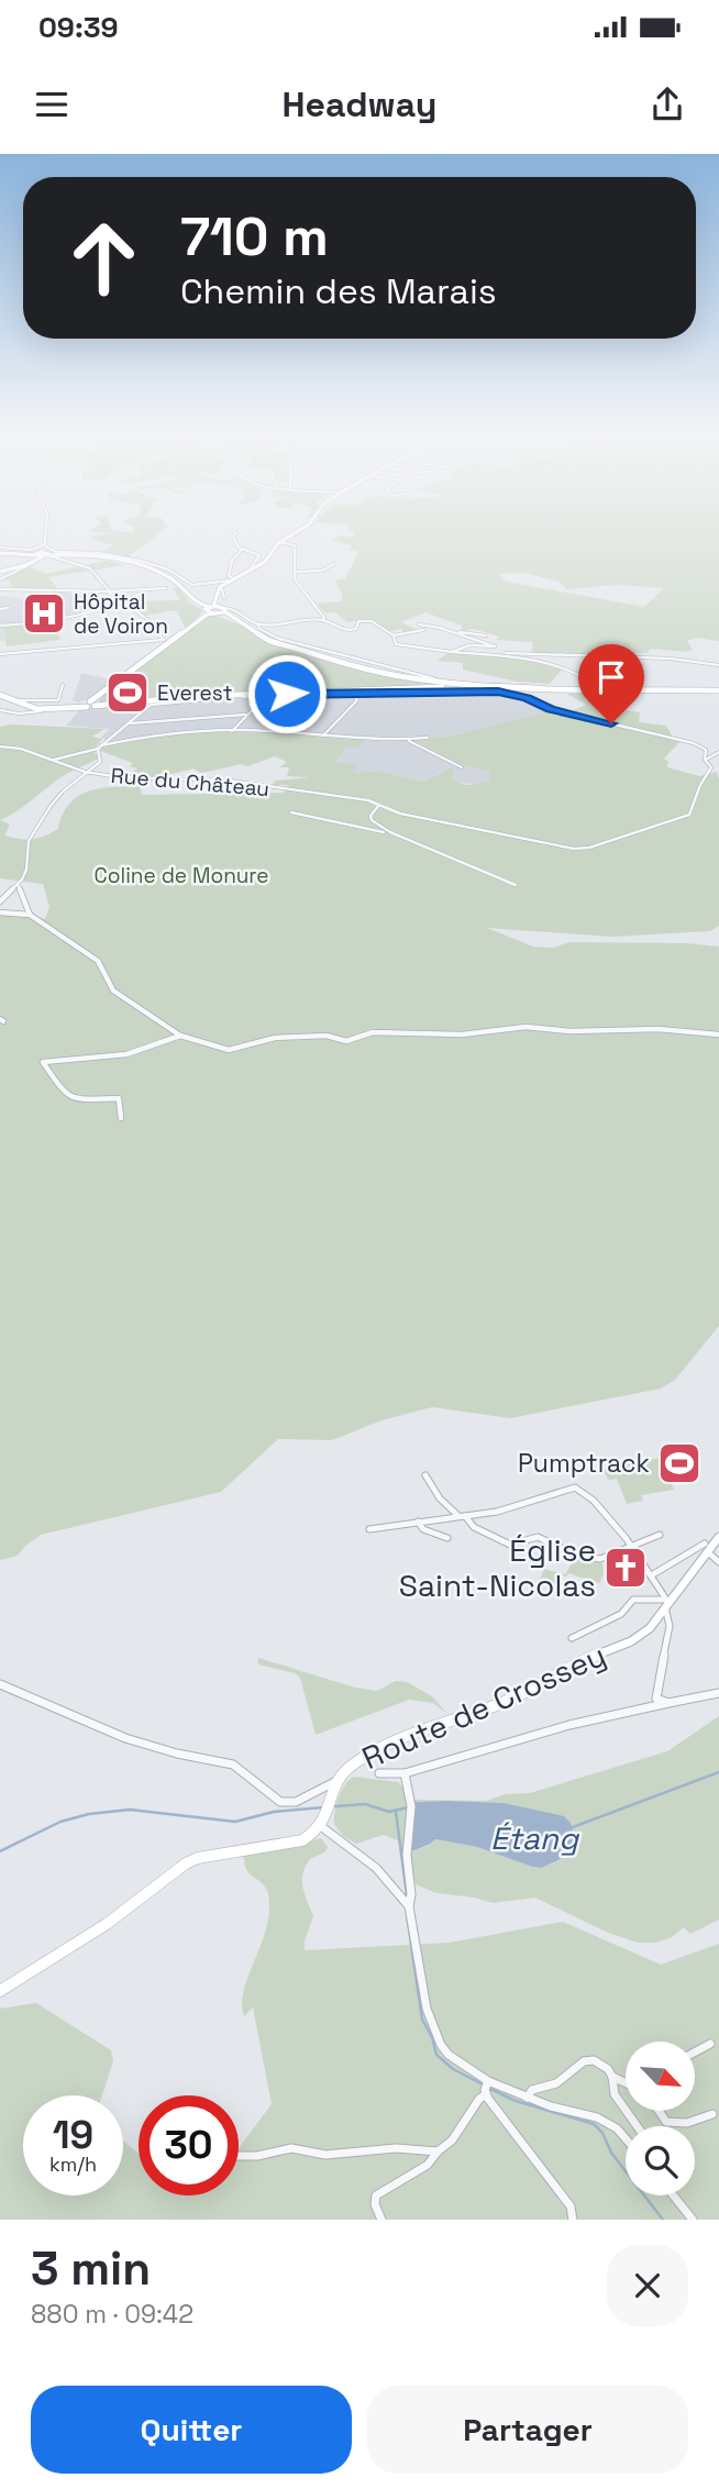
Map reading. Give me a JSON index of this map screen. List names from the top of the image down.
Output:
{
  "streets": {
    "main road": ["Route de Crossey"],
    "street": ["Rue du Château"]
  },
  "water": ["Étang"],
  "parks": ["Coline de Monure"],
  "places": {
    "hospital": ["Hôpital de Voiron"],
    "sports": ["Everest", "Pumptrack"],
    "church": ["Église Saint-Nicolas"]
  },
  "north": "bottom right",
  "page": {
    "status": "09:39",
    "header": "Headway",
    "turn": ["710 m", "Chemin des Marais"],
    "speed": "19 km/h",
    "limit": "30",
    "heading": ["3 min", "880 m · 09:42"],
    "buttons": ["Quitter", "Partager"]
  }
}
